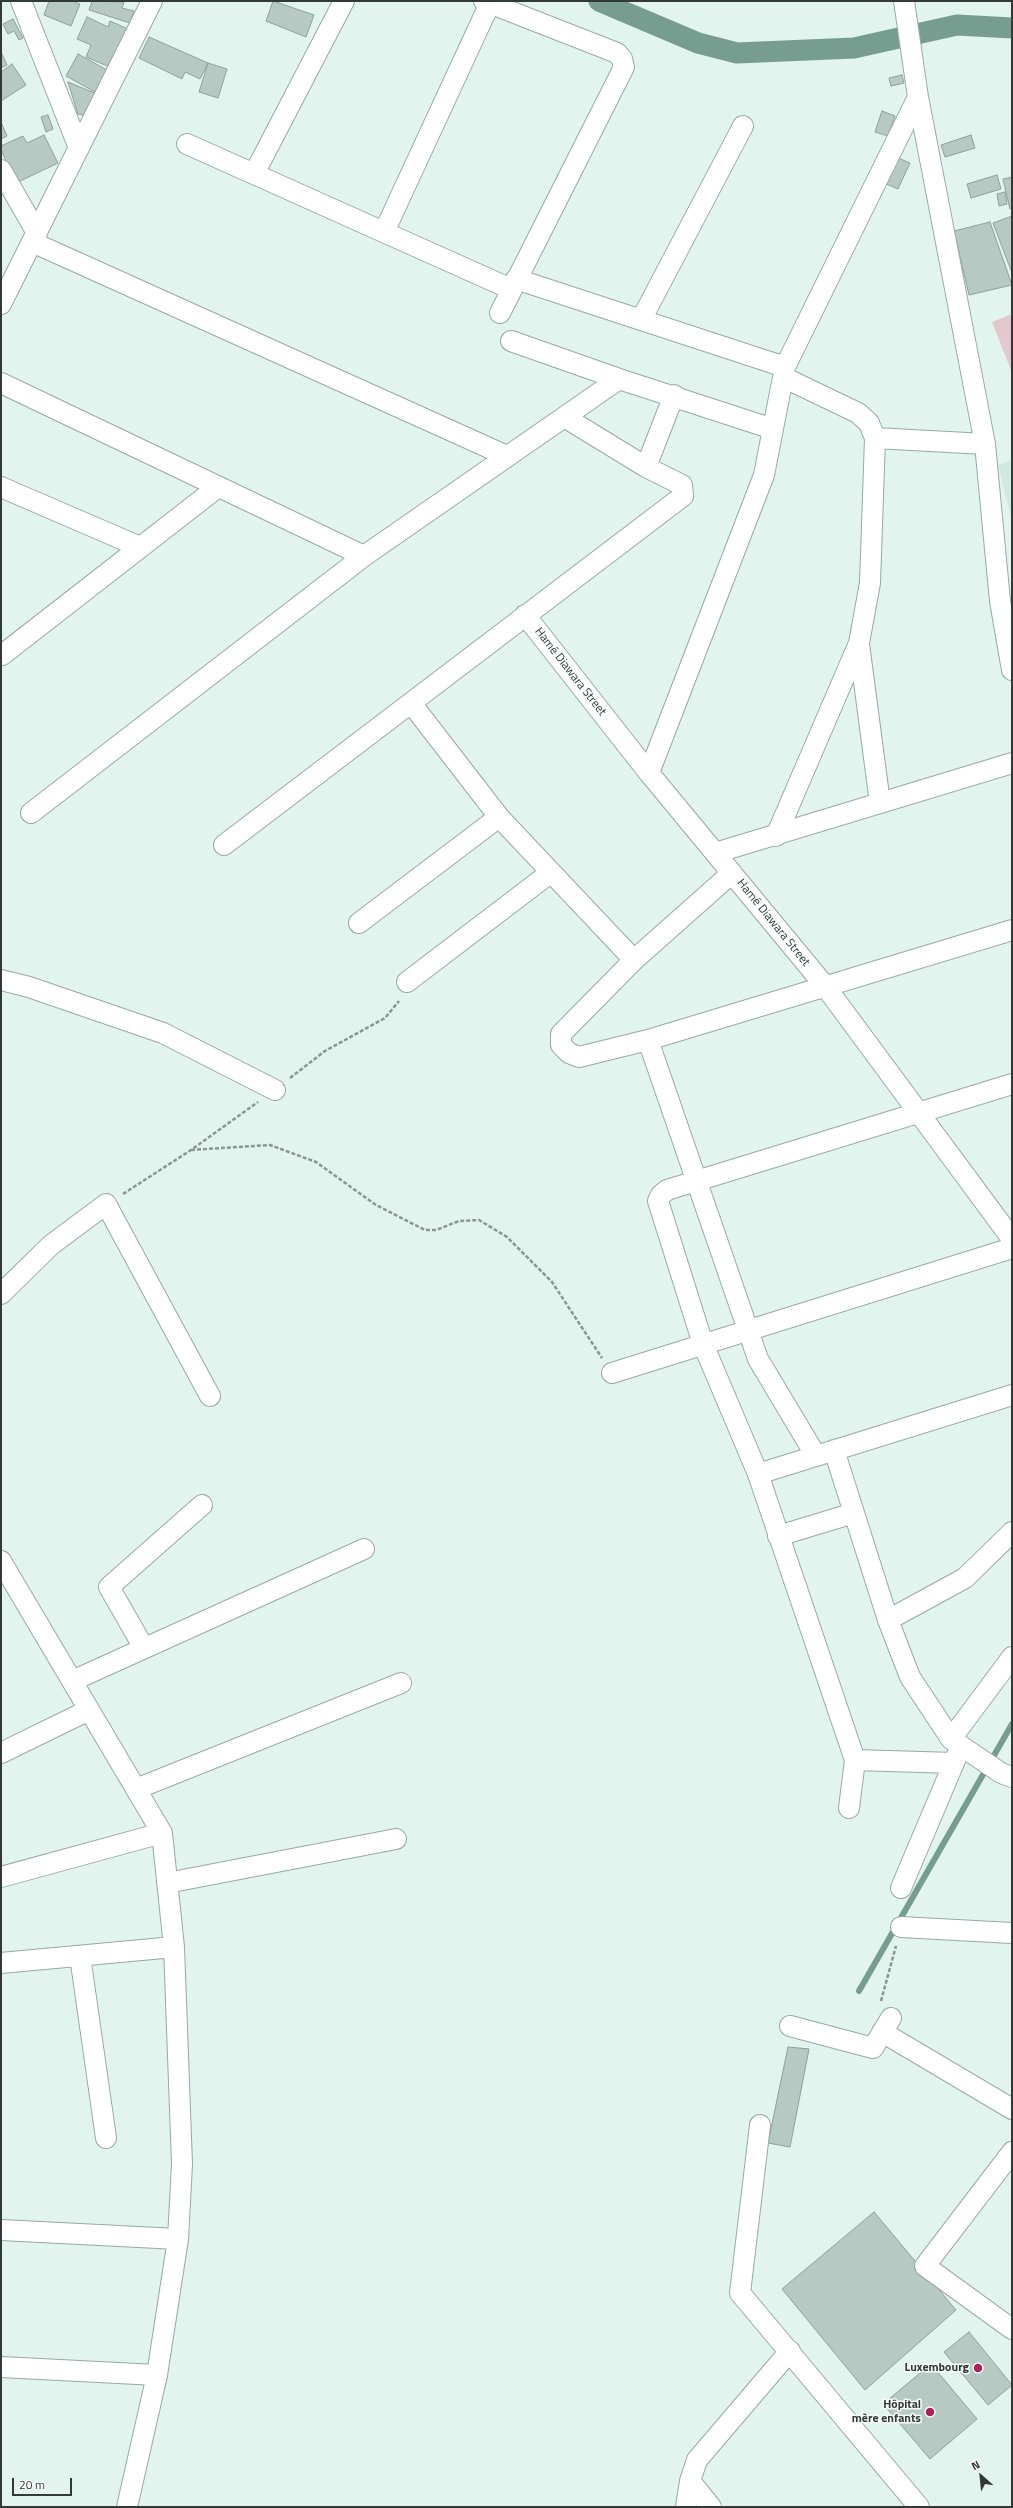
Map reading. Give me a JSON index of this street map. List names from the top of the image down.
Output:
{
  "streets": {
    "street": ["Hamé Diawara Street"]
  },
  "places": ["Luxembourg", "Hôpital mère enfants"],
  "scale_bar": "20 m",
  "north": "top left"
}
